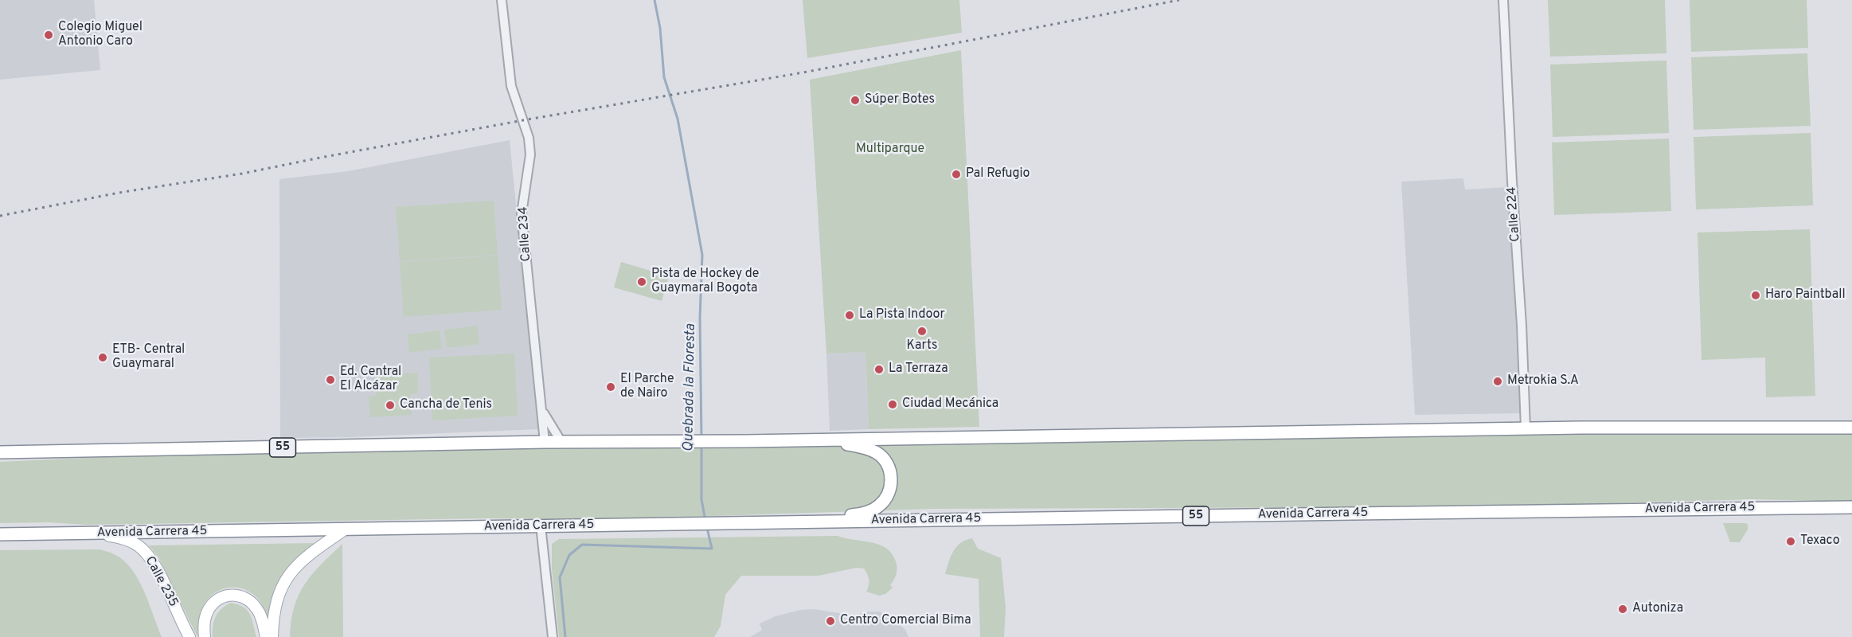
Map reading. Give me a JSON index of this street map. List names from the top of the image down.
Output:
{
  "streets": {
    "highway": ["55", "Avenida Carrera 45"],
    "main road": ["Calle 235"],
    "street": ["Calle 224", "Calle 234"]
  },
  "crossings": [
    ["Calle 224", "55"],
    ["Calle 234", "55"],
    ["Avenida Carrera 45", "Calle 235"]
  ],
  "water": ["Quebrada la Floresta"],
  "parks": ["Multiparque"],
  "places": [
    "Colegio Miguel Antonio Caro",
    "Súper Botes",
    "Pal Refugio",
    "Pista de Hockey de Guaymaral Bogota",
    "Haro Paintball",
    "La Pista Indoor",
    "Karts",
    "ETB- Central Guaymaral",
    "La Terraza",
    "Ed. Central El Alcázar",
    "Metrokia S.A",
    "El Parche de Nairo",
    "Ciudad Mecánica",
    "Cancha de Tenis",
    "Texaco",
    "Autoniza",
    "Centro Comercial Bima"
  ]
}
